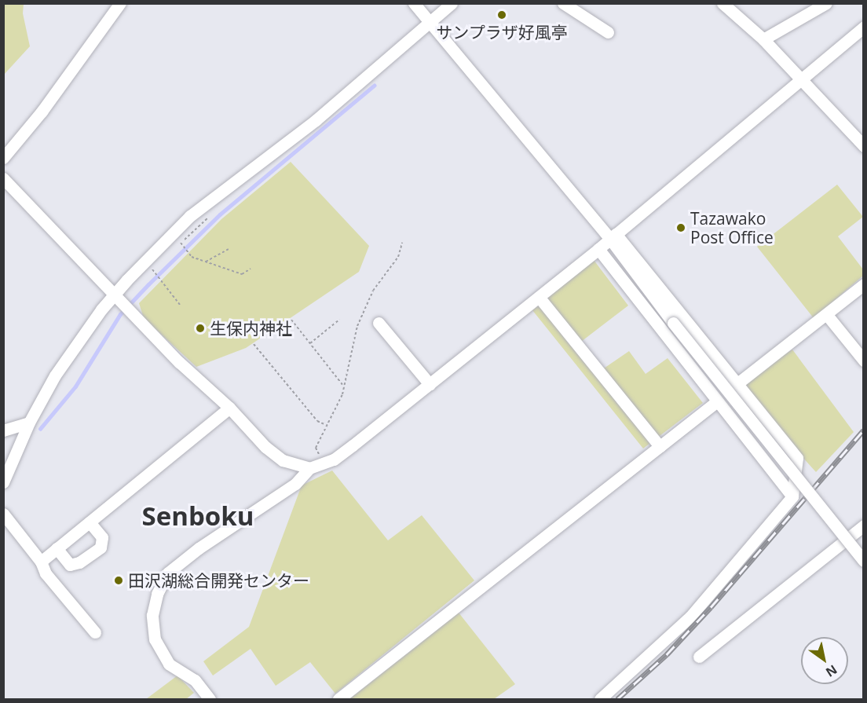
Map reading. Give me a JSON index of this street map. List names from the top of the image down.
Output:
{
  "districts": ["Senboku"],
  "places": [
    "サンプラザ好風亭",
    "Tazawako Post Office",
    "生保内神社",
    "田沢湖総合開発センター"
  ],
  "north": "bottom right"
}
